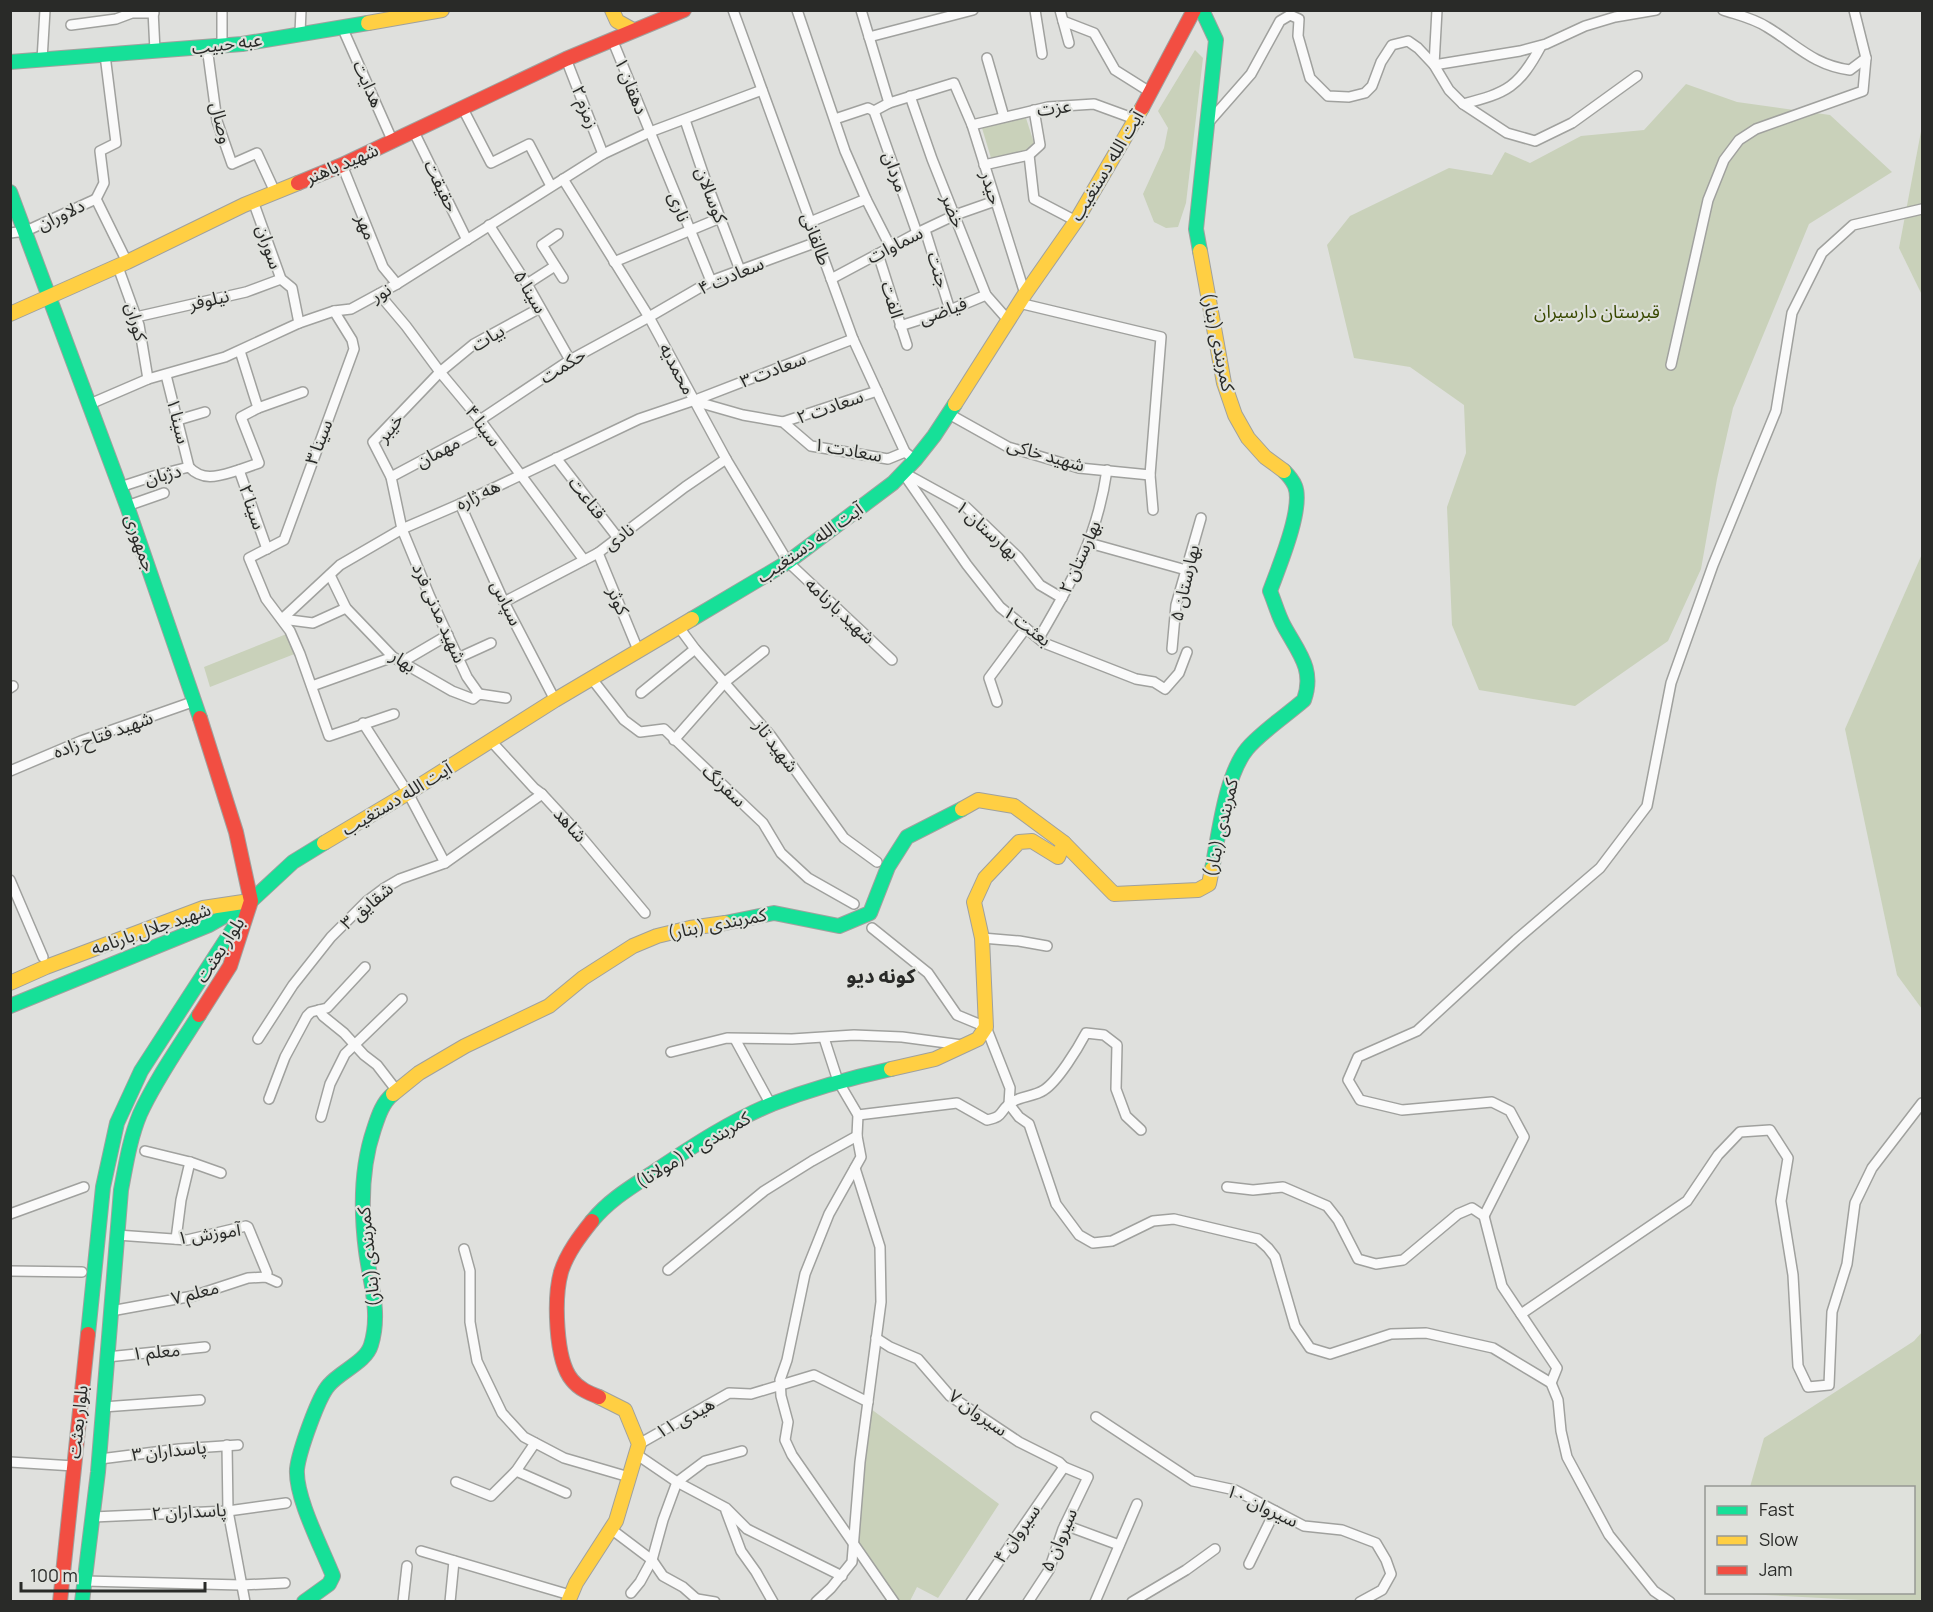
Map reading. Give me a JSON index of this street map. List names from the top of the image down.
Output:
{
  "streets": {
    "street": [
      "عبه حبیب",
      "هدایت",
      "دهقان ۱",
      "زمزم ۲",
      "عزت",
      "وصال",
      "شهید باهنر",
      "آیت الله دستغیب",
      "مردان",
      "حقیقت",
      "حیدر",
      "کوسالان",
      "ناری",
      "خضر",
      "دلاوران",
      "مهر",
      "طالقانی",
      "سماوات",
      "سوران",
      "جنت",
      "سعادت ۴",
      "سینا ۵",
      "نور",
      "نیلوفر",
      "الفت",
      "فیاضی",
      "کوران",
      "بیات",
      "کمربندی (بنار)",
      "حکمت",
      "محمدیه",
      "سعادت ۳",
      "سعادت ۲",
      "سینا ۱",
      "سینا ۴",
      "خیبر",
      "سینا ۳",
      "سعادت ۱",
      "مهمان",
      "شهید خاکی",
      "دژبان",
      "هه ژاره",
      "قناعت",
      "سینا ۲",
      "بهارستان ۱",
      "نادی",
      "جمهوری",
      "بهارستان ۲",
      "بهارستان ۵",
      "کوثر",
      "سپاس",
      "شهید بارنامه",
      "شهید مدنی فرد",
      "بعثت ۱",
      "بهار",
      "شهید فتاح زاده",
      "شهید تاز",
      "سفرنگ",
      "شاهد",
      "شقایق ۳",
      "شهید جلال بارنامه",
      "بلوار بعثت",
      "کمربندی ۲ (مولانا)",
      "آموزش ۱",
      "معلم ۷",
      "معلم ۱",
      "سیروان ۷",
      "هیدی ۱۱",
      "پاسداران ۳",
      "سیروان ۱۰",
      "پاسداران ۲",
      "سیروان ۴",
      "سیروان ۵"
    ]
  },
  "crossings": [
    ["عبه حبیب", "هدایت"],
    ["عبه حبیب", "وصال"],
    ["هدایت", "شهید باهنر"],
    ["دهقان ۱", "شهید باهنر"],
    ["دهقان ۱", "ناری"],
    ["دهقان ۱", "نور"],
    ["زمزم ۲", "شهید باهنر"],
    ["زمزم ۲", "نور"],
    ["عزت", "آیت الله دستغیب"],
    ["عزت", "حیدر"],
    ["وصال", "شهید باهنر"],
    ["شهید باهنر", "حقیقت"],
    ["شهید باهنر", "مهر"],
    ["شهید باهنر", "سوران"],
    ["شهید باهنر", "کوران"],
    ["شهید باهنر", "جمهوری"],
    ["آیت الله دستغیب", "حیدر"],
    ["آیت الله دستغیب", "خضر"],
    ["آیت الله دستغیب", "طالقانی"],
    ["آیت الله دستغیب", "محمدیه"],
    ["آیت الله دستغیب", "سعادت ۱"],
    ["آیت الله دستغیب", "شهید خاکی"],
    ["آیت الله دستغیب", "بهارستان ۱"],
    ["آیت الله دستغیب", "جمهوری"],
    ["آیت الله دستغیب", "کوثر"],
    ["آیت الله دستغیب", "سپاس"],
    ["آیت الله دستغیب", "شهید بارنامه"],
    ["آیت الله دستغیب", "بعثت ۱"],
    ["آیت الله دستغیب", "شهید تاز"],
    ["آیت الله دستغیب", "سفرنگ"],
    ["آیت الله دستغیب", "شاهد"],
    ["آیت الله دستغیب", "شهید جلال بارنامه"],
    ["آیت الله دستغیب", "بلوار بعثت"],
    ["مردان", "سماوات"],
    ["مردان", "جنت"],
    ["حقیقت", "نور"],
    ["حیدر", "خضر"],
    ["حیدر", "سماوات"],
    ["کوسالان", "سعادت ۴"],
    ["کوسالان", "نور"],
    ["ناری", "سعادت ۴"],
    ["ناری", "نور"],
    ["خضر", "سماوات"],
    ["خضر", "فیاضی"],
    ["دلاوران", "کوران"],
    ["دلاوران", "جمهوری"],
    ["مهر", "نور"],
    ["طالقانی", "سماوات"],
    ["طالقانی", "سعادت ۴"],
    ["طالقانی", "نور"],
    ["طالقانی", "سعادت ۳"],
    ["طالقانی", "سعادت ۲"],
    ["طالقانی", "سعادت ۱"],
    ["سماوات", "جنت"],
    ["سماوات", "الفت"],
    ["سوران", "نور"],
    ["سوران", "نیلوفر"],
    ["جنت", "فیاضی"],
    ["سعادت ۴", "حکمت"],
    ["سعادت ۴", "محمدیه"],
    ["سینا ۵", "نور"],
    ["سینا ۵", "بیات"],
    ["سینا ۵", "حکمت"],
    ["نور", "کوران"],
    ["نور", "محمدیه"],
    ["نور", "سینا ۱"],
    ["نور", "سینا ۴"],
    ["نور", "سینا ۳"],
    ["نور", "جمهوری"],
    ["نیلوفر", "کوران"],
    ["الفت", "فیاضی"],
    ["بیات", "سینا ۴"],
    ["بیات", "خیبر"],
    ["حکمت", "محمدیه"],
    ["حکمت", "سینا ۴"],
    ["حکمت", "مهمان"],
    ["محمدیه", "سعادت ۳"],
    ["محمدیه", "هه ژاره"],
    ["محمدیه", "نادی"],
    ["محمدیه", "شهید بارنامه"],
    ["سعادت ۳", "هه ژاره"],
    ["سعادت ۲", "سعادت ۱"],
    ["سینا ۱", "دژبان"],
    ["سینا ۴", "خیبر"],
    ["سینا ۴", "مهمان"],
    ["سینا ۴", "هه ژاره"],
    ["سینا ۴", "نادی"],
    ["خیبر", "مهمان"],
    ["خیبر", "هه ژاره"],
    ["خیبر", "شهید مدنی فرد"],
    ["سینا ۳", "هه ژاره"],
    ["سینا ۳", "سینا ۲"],
    ["شهید خاکی", "بهارستان ۲"],
    ["دژبان", "سینا ۲"],
    ["دژبان", "جمهوری"],
    ["هه ژاره", "قناعت"],
    ["هه ژاره", "سپاس"],
    ["هه ژاره", "شهید مدنی فرد"],
    ["هه ژاره", "بهار"],
    ["قناعت", "نادی"],
    ["بهارستان ۱", "بهارستان ۲"],
    ["بهارستان ۱", "بعثت ۱"],
    ["نادی", "کوثر"],
    ["نادی", "سپاس"],
    ["جمهوری", "شهید فتاح زاده"],
    ["جمهوری", "شهید جلال بارنامه"],
    ["جمهوری", "بلوار بعثت"],
    ["بهارستان ۲", "بعثت ۱"],
    ["شهید مدنی فرد", "بهار"],
    ["شاهد", "شقایق ۳"],
    ["شهید جلال بارنامه", "بلوار بعثت"],
    ["بلوار بعثت", "آموزش ۱"],
    ["بلوار بعثت", "معلم ۷"],
    ["بلوار بعثت", "معلم ۱"],
    ["بلوار بعثت", "پاسداران ۳"],
    ["بلوار بعثت", "پاسداران ۲"],
    ["کمربندی ۲ (مولانا)", "هیدی ۱۱"],
    ["آموزش ۱", "معلم ۷"],
    ["سیروان ۷", "سیروان ۴"],
    ["سیروان ۷", "سیروان ۵"]
  ],
  "districts": ["کونه دیو"],
  "parks": ["قبرستان دارسیران"],
  "legend": ["Fast", "Slow", "Jam"],
  "scale_bar": "100 m"
}
